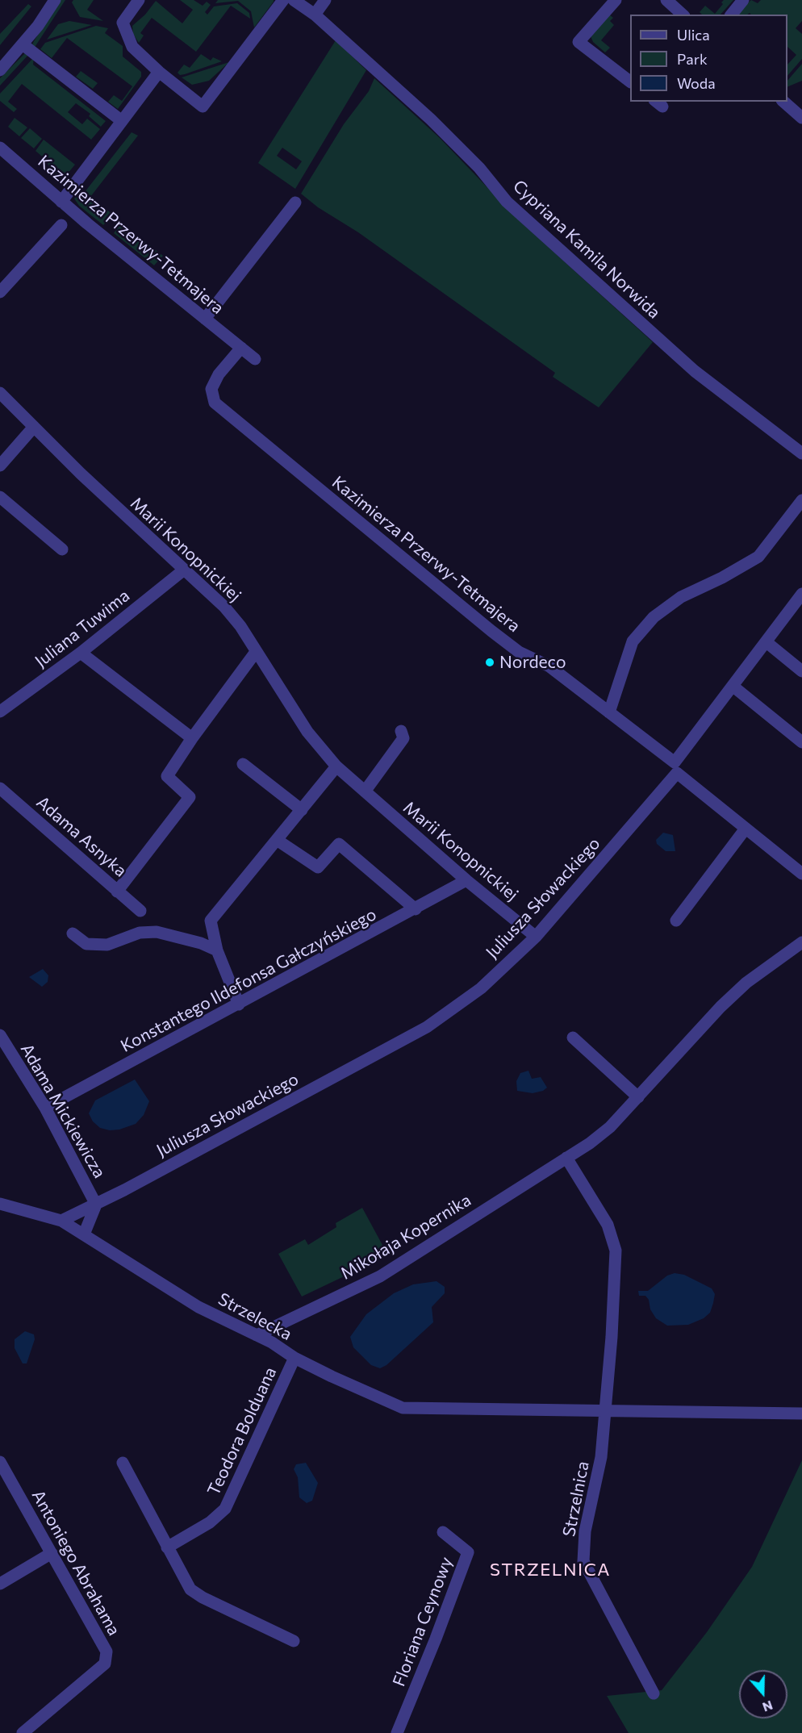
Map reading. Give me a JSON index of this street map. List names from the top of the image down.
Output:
{
  "streets": {
    "street": [
      "Kazimierza Przerwy-Tetmajera",
      "Cypriana Kamila Norwida",
      "Marii Konopnickiej",
      "Juliana Tuwima",
      "Adama Asnyka",
      "Juliusza Słowackiego",
      "Konstantego Ildefonsa Gałczyńskiego",
      "Adama Mickiewicza",
      "Mikołaja Kopernika",
      "Strzelecka",
      "Teodora Bolduana",
      "Strzelnica",
      "Antoniego Abrahama",
      "Floriana Ceynowy"
    ]
  },
  "crossings": [
    ["Kazimierza Przerwy-Tetmajera", "Juliusza Słowackiego"],
    ["Marii Konopnickiej", "Juliana Tuwima"],
    ["Marii Konopnickiej", "Juliusza Słowackiego"],
    ["Marii Konopnickiej", "Konstantego Ildefonsa Gałczyńskiego"],
    ["Juliusza Słowackiego", "Adama Mickiewicza"],
    ["Juliusza Słowackiego", "Strzelecka"],
    ["Konstantego Ildefonsa Gałczyńskiego", "Adama Mickiewicza"],
    ["Mikołaja Kopernika", "Strzelecka"],
    ["Strzelecka", "Teodora Bolduana"],
    ["Strzelecka", "Strzelnica"]
  ],
  "districts": ["STRZELNICA"],
  "places": ["Nordeco"],
  "legend": ["Ulica", "Park", "Woda"],
  "north": "bottom"
}
